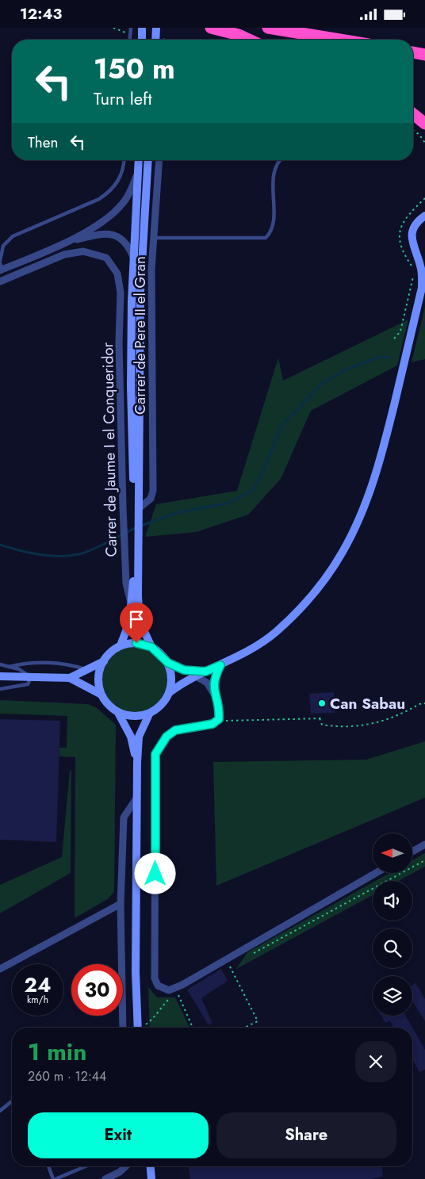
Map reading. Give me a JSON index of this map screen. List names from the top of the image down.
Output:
{
  "streets": {
    "street": ["Carrer de Pere II el Gran", "Carrer de Jaume I el Conqueridor"]
  },
  "places": ["Can Sabau"],
  "north": "left",
  "page": {
    "status": "12:43",
    "turn": ["150 m", "Turn left"],
    "then": "Then",
    "speed": "24 km/h",
    "limit": "30",
    "heading": ["1 min", "260 m · 12:44"],
    "buttons": ["Exit", "Share"]
  }
}
